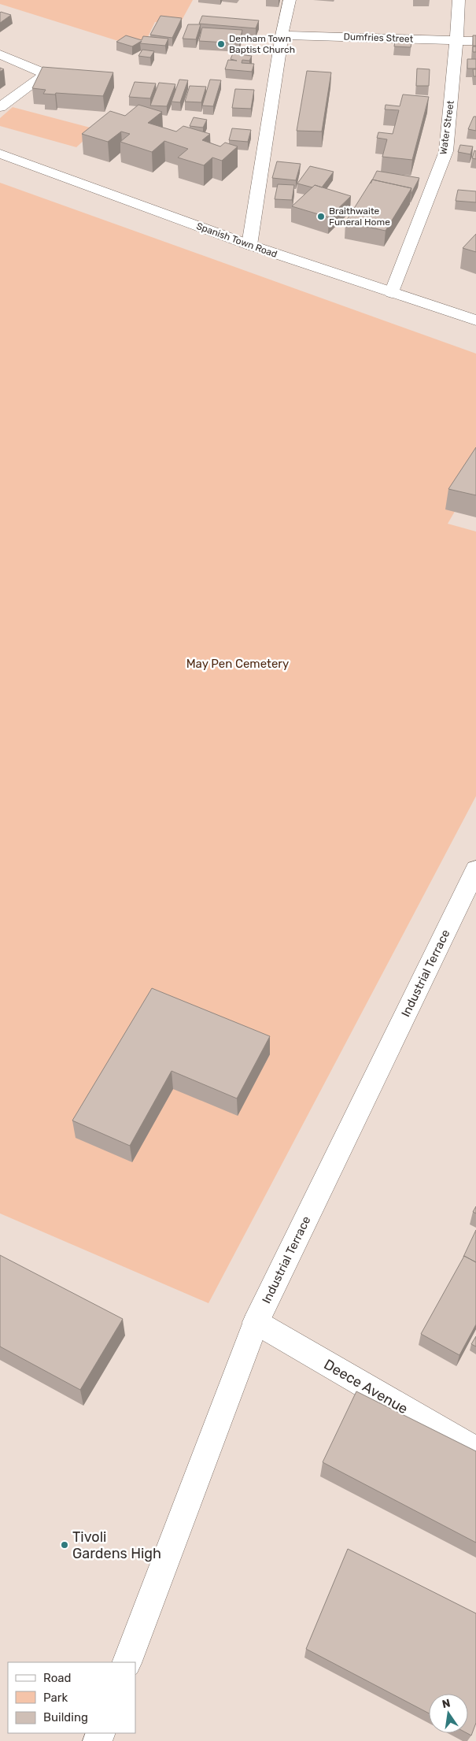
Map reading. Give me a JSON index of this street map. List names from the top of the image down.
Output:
{
  "streets": {
    "street": [
      "Dumfries Street",
      "Water Street",
      "Spanish Town Road",
      "Industrial Terrace",
      "Deece Avenue"
    ]
  },
  "crossings": [
    ["Dumfries Street", "Water Street"],
    ["Water Street", "Spanish Town Road"],
    ["Industrial Terrace", "Deece Avenue"]
  ],
  "parks": ["May Pen Cemetery"],
  "places": ["Denham Town Baptist Church", "Braithwaite Funeral Home", "Tivoli Gardens High"],
  "legend": ["Road", "Park", "Building"],
  "north": "top"
}
